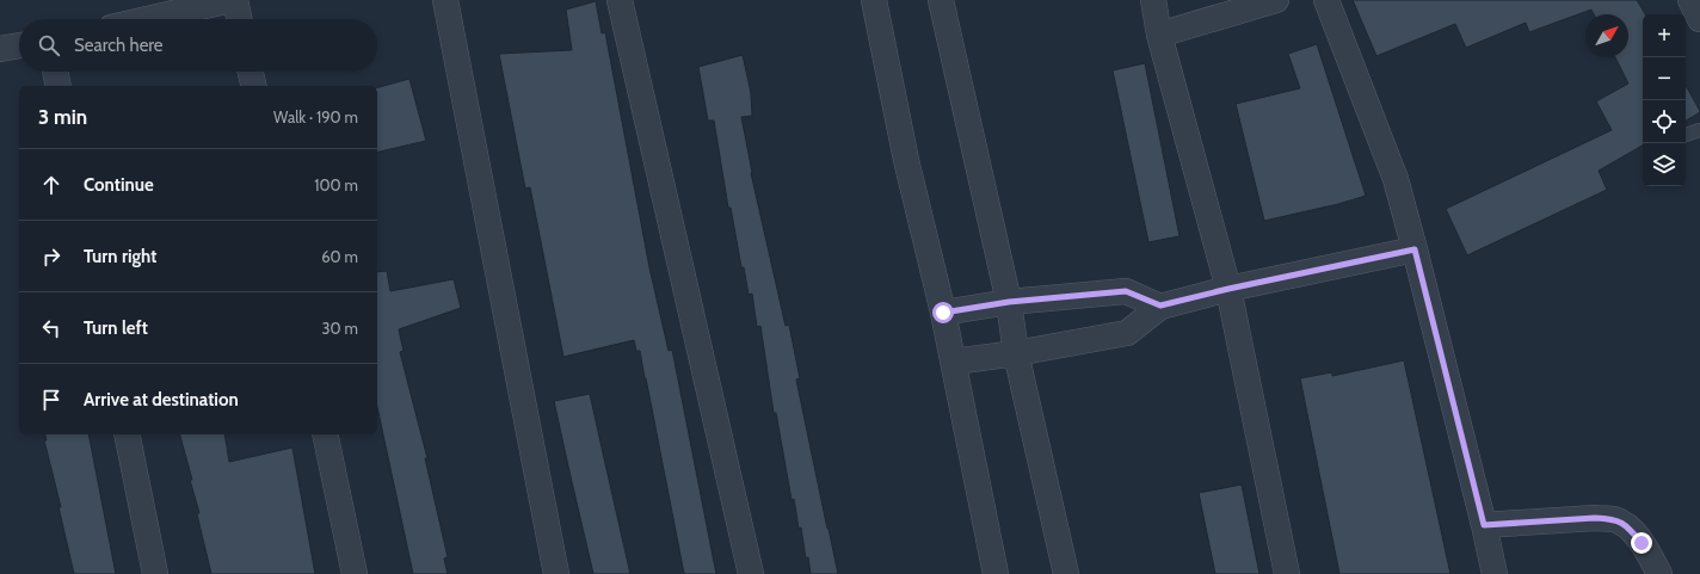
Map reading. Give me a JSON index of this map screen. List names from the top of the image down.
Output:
{
  "north": "top right",
  "page": {
    "map_buttons": ["+", "−"],
    "search": "Search here",
    "heading": ["3 min", "Walk · 190 m"],
    "list": [
      ["Continue", "100 m"],
      ["Turn right", "60 m"],
      ["Turn left", "30 m"],
      "Arrive at destination"
    ]
  }
}
